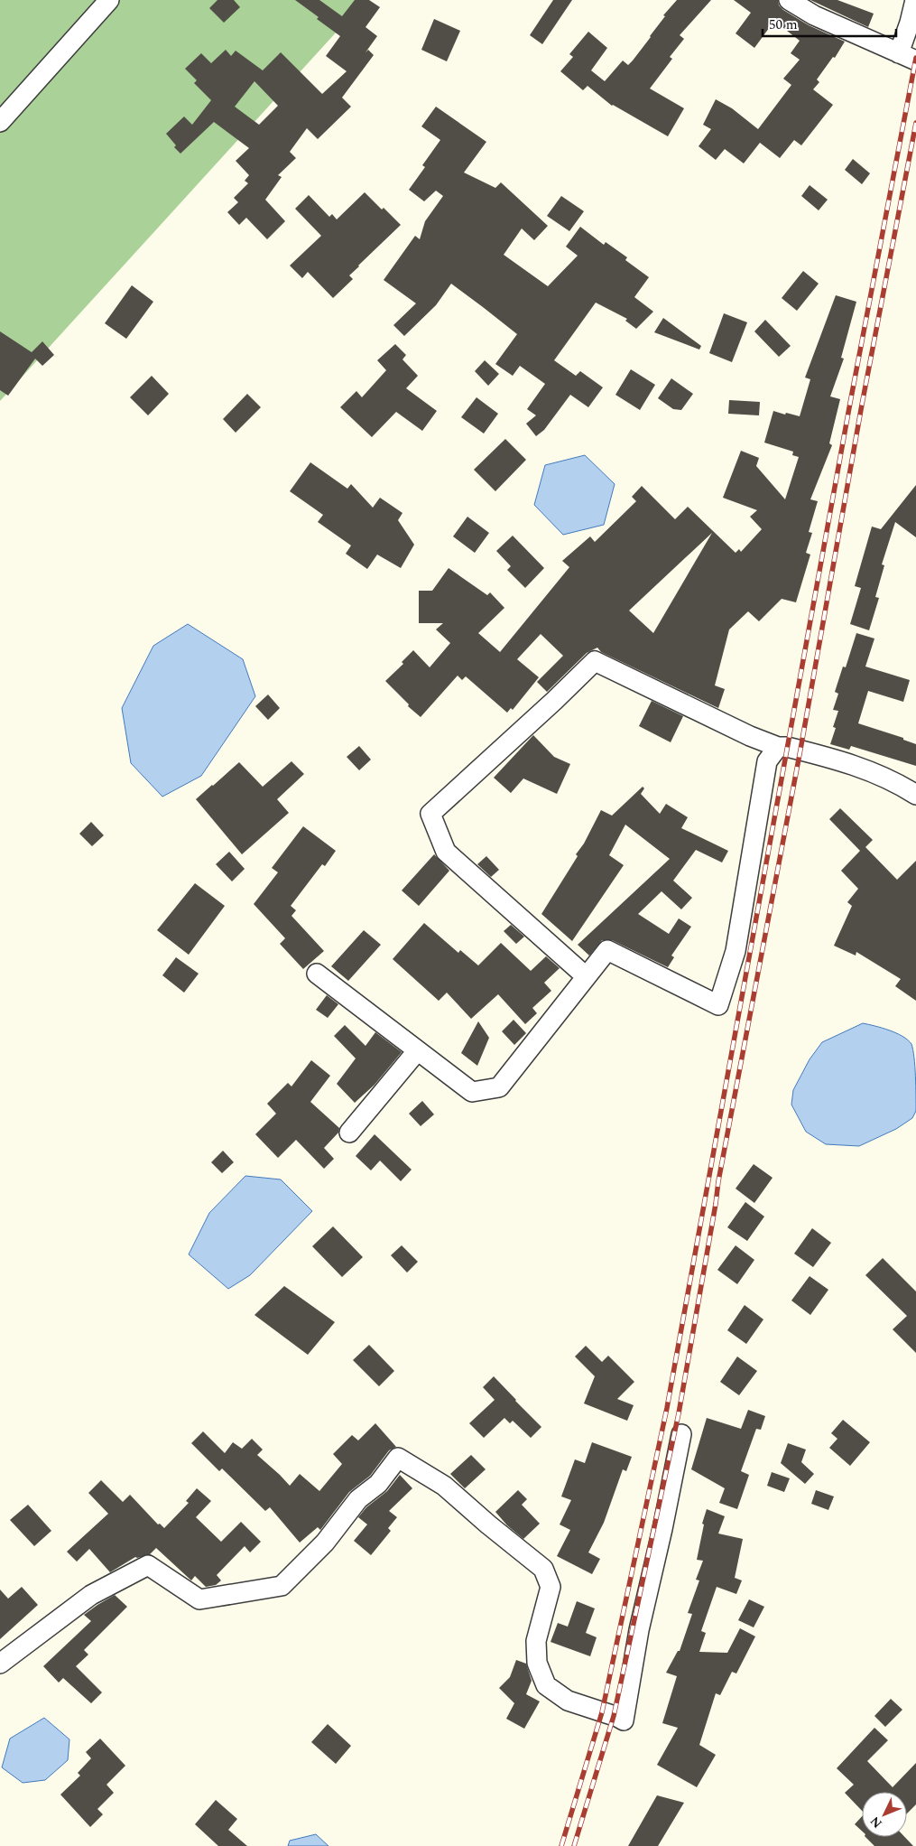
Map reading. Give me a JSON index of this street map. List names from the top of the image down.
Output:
{
  "scale_bar": "50 m",
  "north": "bottom left"
}
